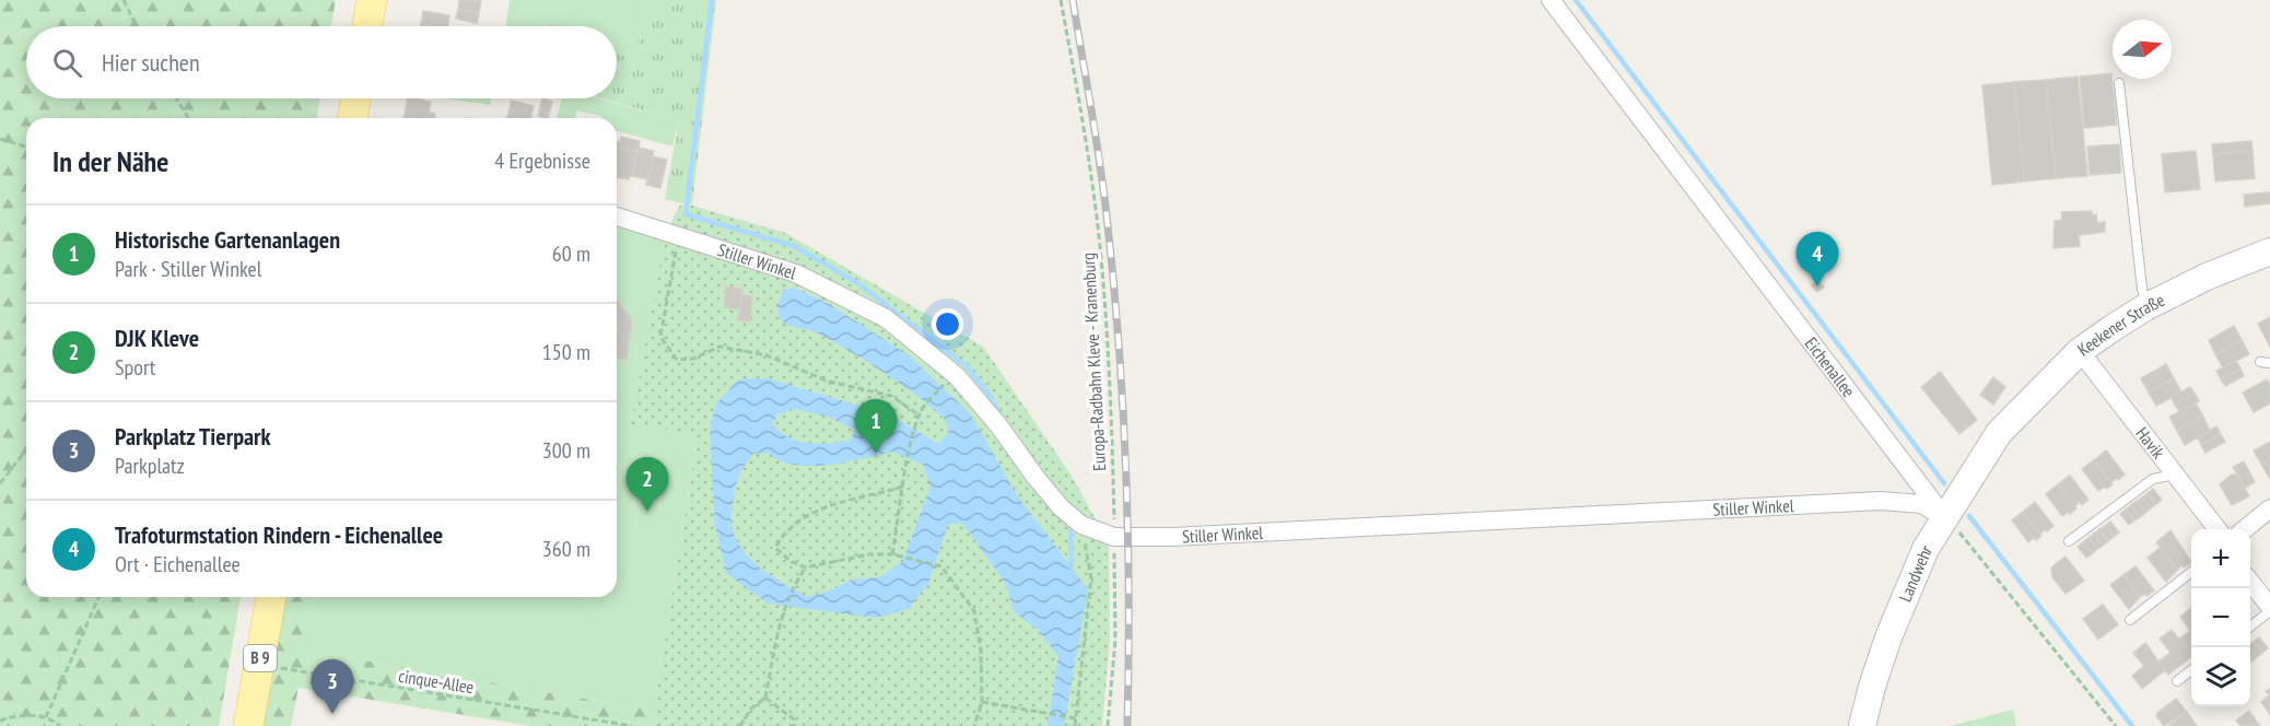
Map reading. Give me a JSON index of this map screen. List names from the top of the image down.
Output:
{
  "streets": {
    "main road": ["Keekener Straße", "Landwehr", "B 9"],
    "street": ["Stiller Winkel", "Eichenallee", "Havik"],
    "path": ["Europa-Radbahn Kleve - Kranenburg", "cinque-Allee"]
  },
  "crossings": [
    ["Stiller Winkel", "Europa-Radbahn Kleve - Kranenburg"],
    ["Stiller Winkel", "Eichenallee"],
    ["Stiller Winkel", "Landwehr"],
    ["Keekener Straße", "Havik"],
    ["Keekener Straße", "Landwehr"],
    ["Eichenallee", "Landwehr"],
    ["B 9", "cinque-Allee"]
  ],
  "north": "right",
  "page": {
    "search": "Hier suchen",
    "heading": ["In der Nähe", "4 Ergebnisse"],
    "list": [
      {
        "mark": "1",
        "name": "Historische Gartenanlagen",
        "note": "Park · Stiller Winkel",
        "value": "60 m"
      },
      {
        "mark": "2",
        "name": "DJK Kleve",
        "note": "Sport",
        "value": "150 m"
      },
      {
        "mark": "3",
        "name": "Parkplatz Tierpark",
        "note": "Parkplatz",
        "value": "300 m"
      },
      {
        "mark": "4",
        "name": "Trafoturmstation Rindern - Eichenallee",
        "note": "Ort · Eichenallee",
        "value": "360 m"
      }
    ],
    "pins": [
      "4",
      "1",
      "2",
      "3"
    ],
    "map_buttons": ["+", "−"]
  }
}
